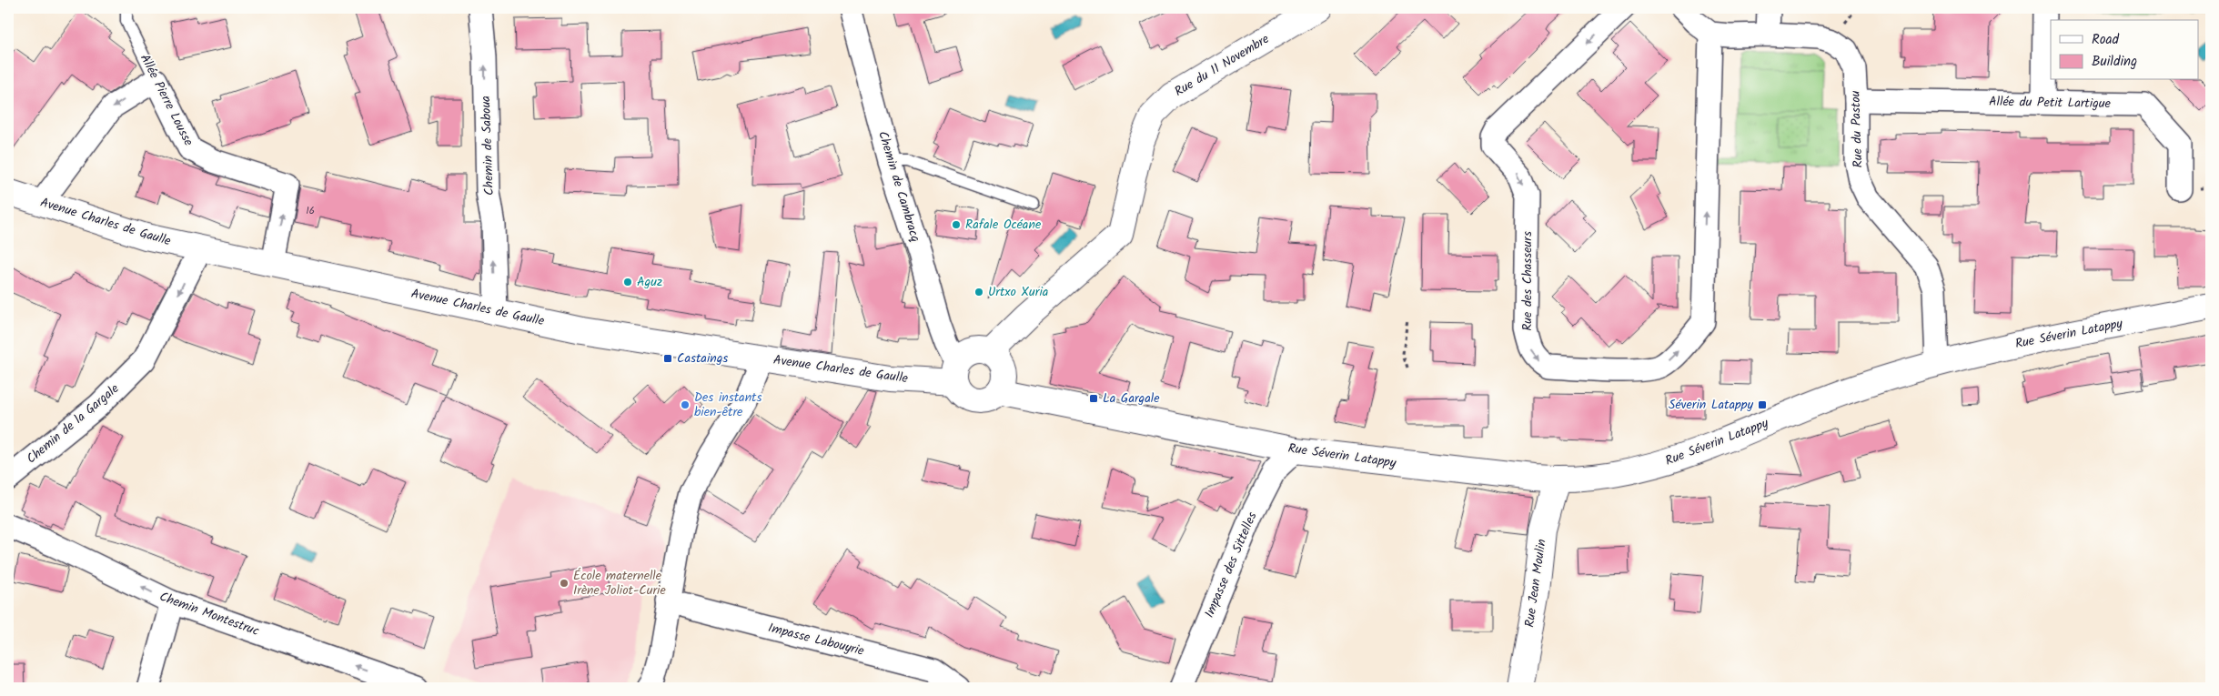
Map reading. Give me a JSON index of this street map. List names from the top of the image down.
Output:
{
  "streets": {
    "street": [
      "Rue du 11 Novembre",
      "Allée Pierre Lousse",
      "Allée du Petit Lartigue",
      "Rue du Pastou",
      "Chemin de Saboua",
      "Chemin de Cambracq",
      "Avenue Charles de Gaulle",
      "Rue des Chasseurs",
      "Rue Séverin Latappy",
      "Chemin de la Gargale",
      "Impasse des Sittelles",
      "Rue Jean Moulin",
      "Chemin Montestruc",
      "Impasse Labouyrie"
    ]
  },
  "crossings": [
    ["Rue du 11 Novembre", "Chemin de Cambracq"],
    ["Rue du 11 Novembre", "Avenue Charles de Gaulle"],
    ["Rue du 11 Novembre", "Rue Séverin Latappy"],
    ["Allée Pierre Lousse", "Avenue Charles de Gaulle"],
    ["Allée du Petit Lartigue", "Rue du Pastou"],
    ["Rue du Pastou", "Rue des Chasseurs"],
    ["Rue du Pastou", "Rue Séverin Latappy"],
    ["Chemin de Saboua", "Avenue Charles de Gaulle"],
    ["Chemin de Cambracq", "Avenue Charles de Gaulle"],
    ["Chemin de Cambracq", "Rue Séverin Latappy"],
    ["Avenue Charles de Gaulle", "Rue Séverin Latappy"],
    ["Avenue Charles de Gaulle", "Chemin de la Gargale"],
    ["Rue Séverin Latappy", "Impasse des Sittelles"],
    ["Rue Séverin Latappy", "Rue Jean Moulin"]
  ],
  "one_way": [
    "Allée Pierre Lousse",
    "Chemin de Saboua",
    "Chemin de la Gargale",
    "Chemin Montestruc"
  ],
  "places": {
    "other": [
      "Rafale Océane",
      "Aguz",
      "Urtxo Xuria",
      "Des instants bien-être",
      "École maternelle Irène Joliot-Curie"
    ],
    "transit": ["Castaings", "La Gargale", "Séverin Latappy"]
  },
  "house_numbers": ["16"],
  "legend": ["Road", "Building"]
}
